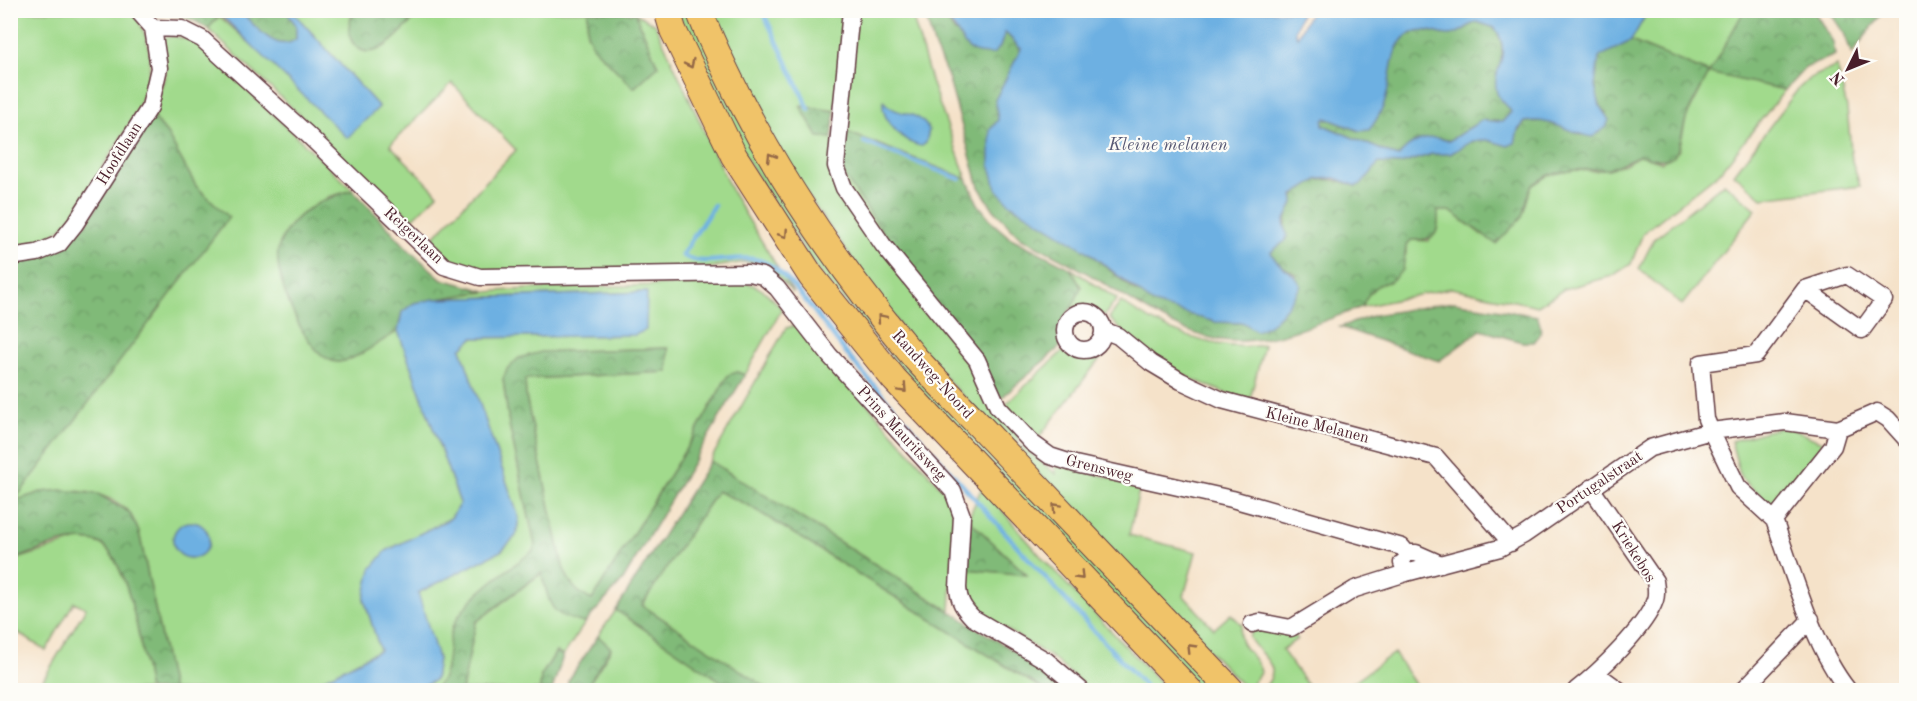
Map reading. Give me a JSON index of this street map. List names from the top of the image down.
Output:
{
  "streets": {
    "main road": ["Randweg-Noord"],
    "street": [
      "Hoofdlaan",
      "Reigerlaan",
      "Kleine Melanen",
      "Prins Mauritsweg",
      "Grensweg",
      "Portugalstraat",
      "Kriekebos"
    ]
  },
  "crossings": [
    ["Hoofdlaan", "Reigerlaan"],
    ["Reigerlaan", "Prins Mauritsweg"],
    ["Kleine Melanen", "Portugalstraat"],
    ["Grensweg", "Portugalstraat"],
    ["Portugalstraat", "Kriekebos"]
  ],
  "water": ["Kleine melanen"],
  "north": "bottom left"
}
